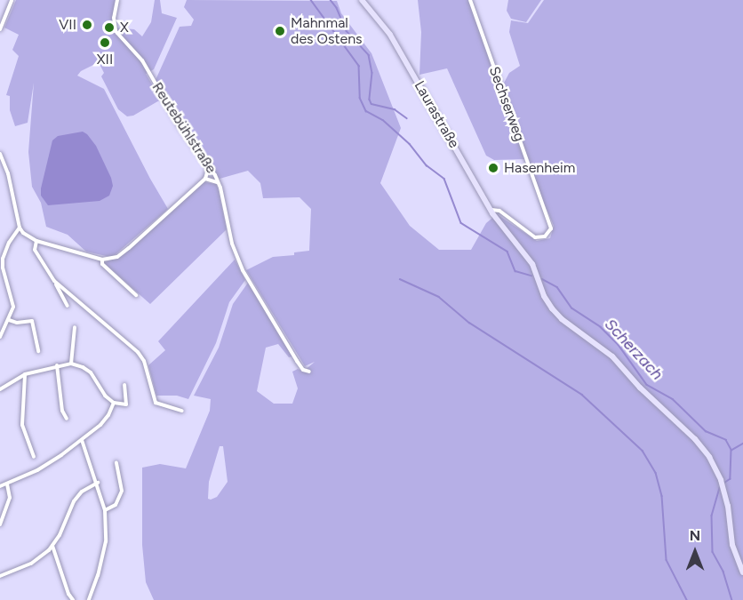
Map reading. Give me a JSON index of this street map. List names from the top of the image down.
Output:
{
  "streets": {
    "street": ["Sechserweg", "Laurastraße", "Reutebühlstraße"]
  },
  "crossings": [
    ["Sechserweg", "Laurastraße"]
  ],
  "water": ["Scherzach"],
  "places": [
    "VII",
    "X",
    "Mahnmal des Ostens",
    "XII",
    "Hasenheim"
  ],
  "north": "top"
}
